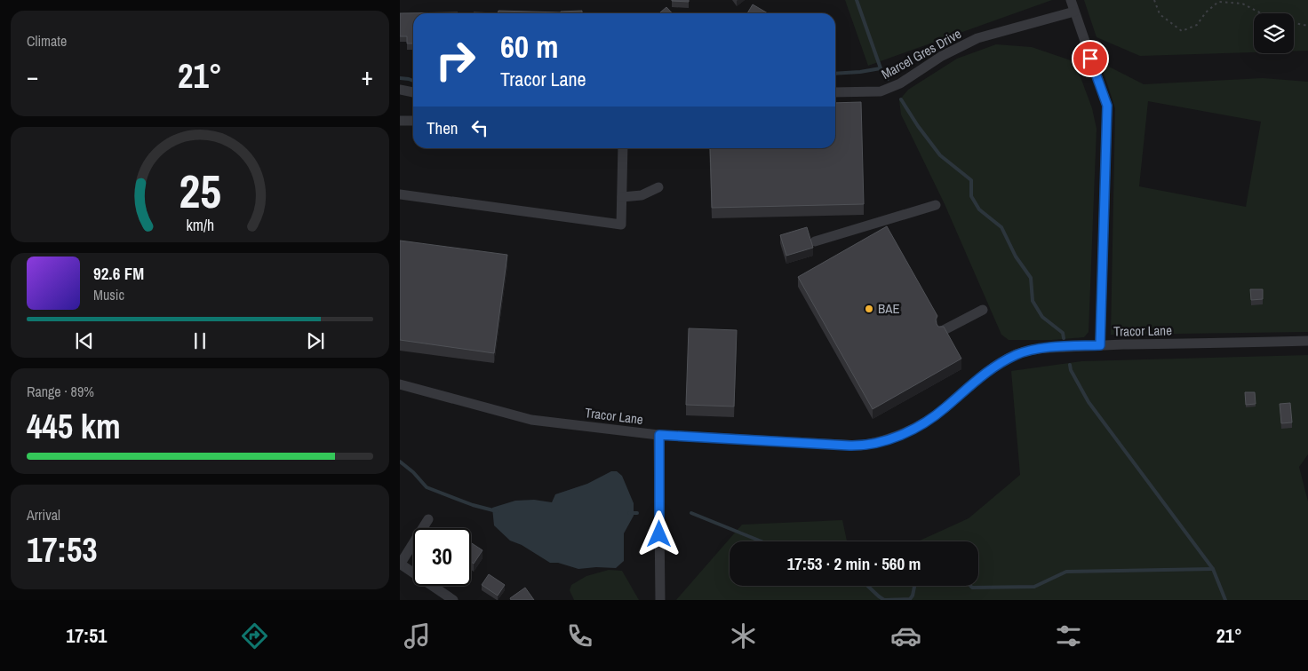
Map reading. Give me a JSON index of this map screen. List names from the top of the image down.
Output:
{
  "streets": {
    "street": ["Marcel Gres Drive", "Tracor Lane"]
  },
  "places": ["BAE"],
  "page": {
    "tile": [
      "Climate",
      ["Range · 89%", "445 km"],
      ["Arrival", "17:53"]
    ],
    "turn": ["60 m", "Tracor Lane"],
    "heat": ["−", "21°", "+"],
    "then": "Then",
    "song": ["92.6 FM", "Music"],
    "limit": "30",
    "trip": "17:53 · 2 min · 560 m",
    "tabs": ["17:51", "21°"],
    "gauge": ["25", "km/h"]
  }
}
